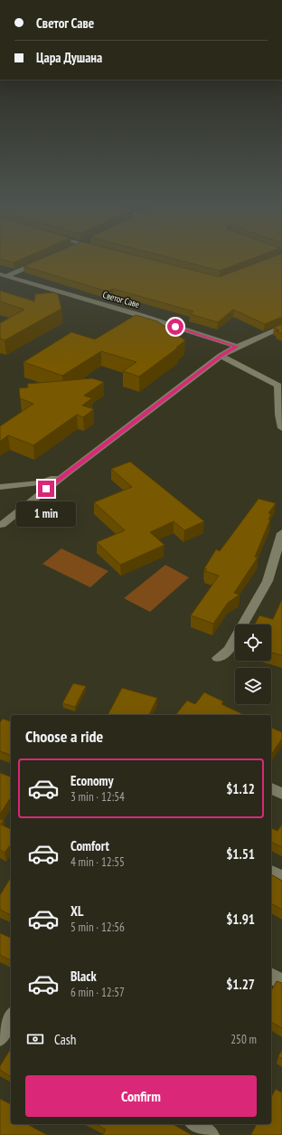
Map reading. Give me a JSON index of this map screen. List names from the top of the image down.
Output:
{
  "streets": {
    "street": ["Светог Саве"]
  },
  "page": {
    "banner": ["Светог Саве", "Цара Душана"],
    "bubble": "1 min",
    "heading": "Choose a ride",
    "list": [
      {
        "name": "Economy",
        "note": "3 min · 12:54",
        "value": "$1.12"
      },
      {
        "name": "Comfort",
        "note": "4 min · 12:55",
        "value": "$1.51"
      },
      {
        "name": "XL",
        "note": "5 min · 12:56",
        "value": "$1.91"
      },
      {
        "name": "Black",
        "note": "6 min · 12:57",
        "value": "$1.27"
      }
    ],
    "pay": ["Cash", "250 m"],
    "buttons": "Confirm"
  }
}
